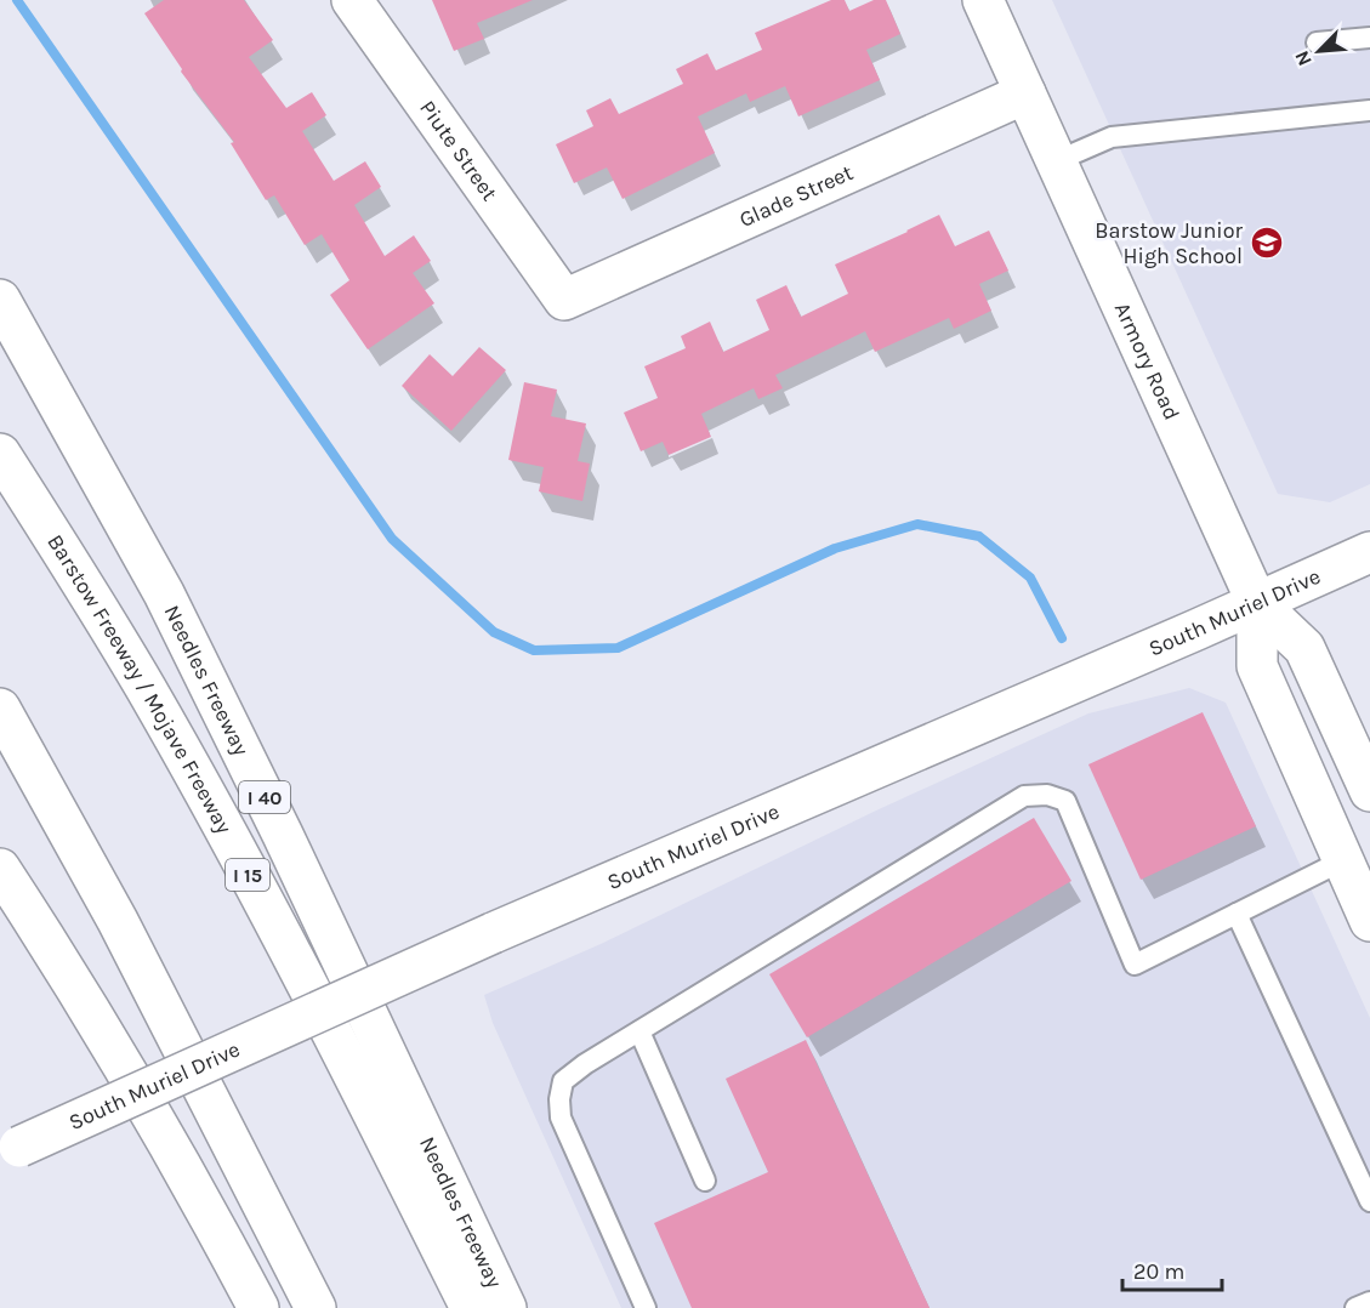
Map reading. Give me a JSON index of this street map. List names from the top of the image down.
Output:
{
  "streets": {
    "main road": [
      "Piute Street",
      "Glade Street",
      "Armory Road",
      "South Muriel Drive",
      "Needles Freeway",
      "Barstow Freeway / Mojave Freeway",
      "I 40",
      "I 15"
    ]
  },
  "crossings": [
    ["Piute Street", "Glade Street"],
    ["Glade Street", "Armory Road"],
    ["Armory Road", "South Muriel Drive"]
  ],
  "places": {
    "school or university": ["Barstow Junior High School"]
  },
  "scale_bar": "20 m",
  "north": "bottom left"
}
